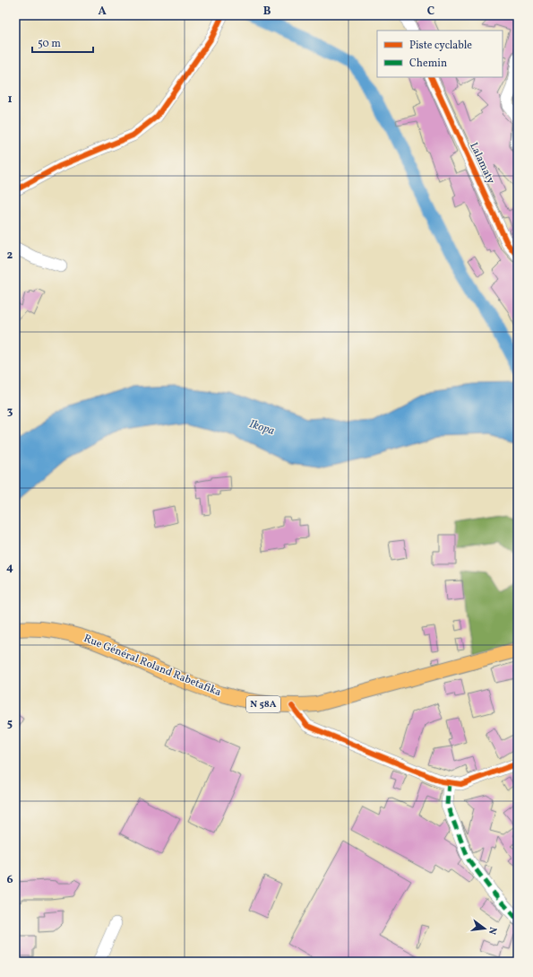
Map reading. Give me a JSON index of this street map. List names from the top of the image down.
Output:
{
  "streets": {
    "main road": ["Rue Général Roland Rabetafika", "N 58A"],
    "street": ["Lalamaty"]
  },
  "water": ["Ikopa"],
  "legend": ["Piste cyclable", "Chemin"],
  "scale_bar": "50 m",
  "north": "right",
  "grid": {
    "columns": ["A", "B", "C"],
    "rows": [
      "1",
      "2",
      "3",
      "4",
      "5",
      "6"
    ]
  }
}
